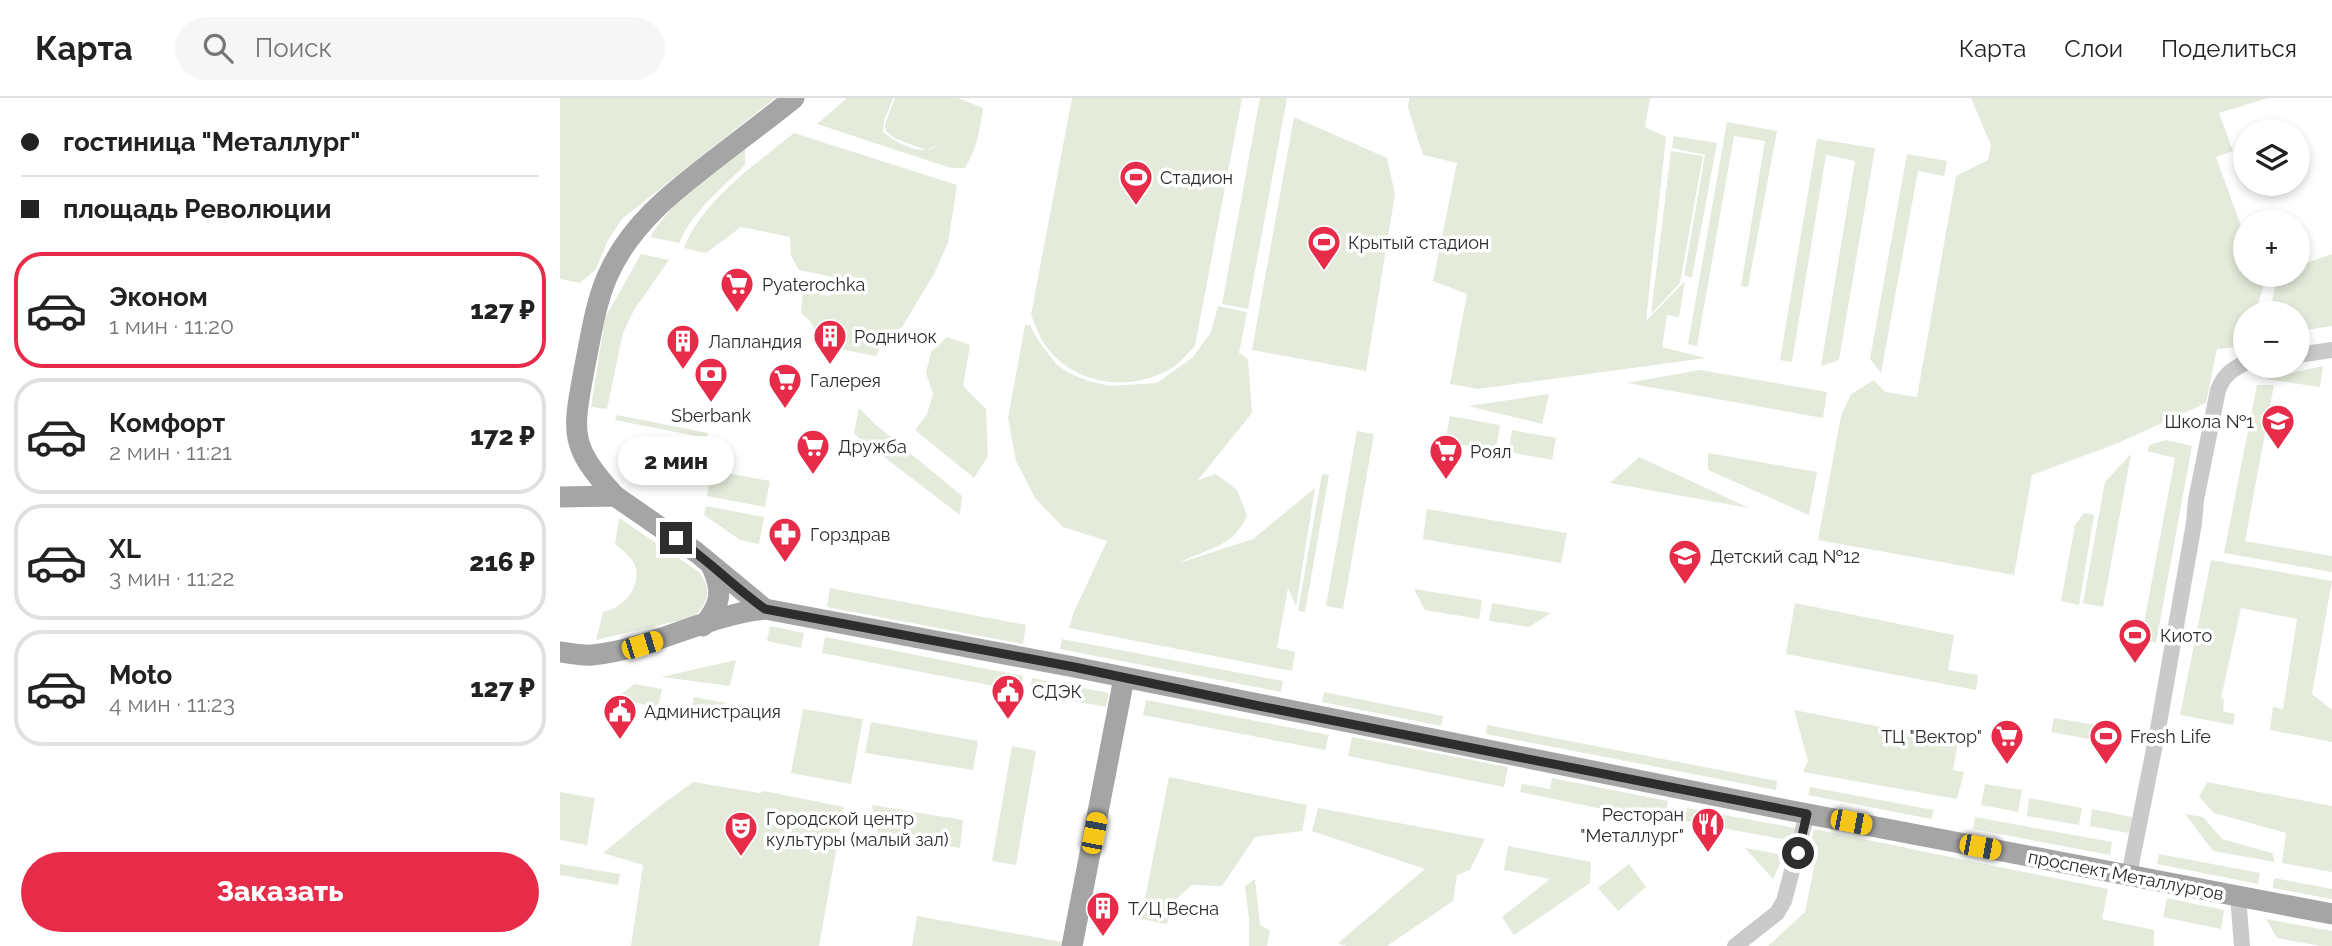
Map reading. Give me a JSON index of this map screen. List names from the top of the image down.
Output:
{
  "streets": {
    "main road": ["проспект Металлургов"]
  },
  "places": {
    "sports": [
      "Стадион",
      "Крытый стадион",
      "Киото",
      "Fresh Life"
    ],
    "supermarket": [
      "Pyaterochka",
      "Галерея",
      "Дружба",
      "Роял",
      "ТЦ \"Вектор\""
    ],
    "building": ["Родничок", "Лапландия", "Т/Ц Весна"],
    "bank": ["Sberbank"],
    "school or university": ["Школа №1", "Детский сад №12"],
    "pharmacy": ["Горздрав"],
    "public building": ["СДЭК", "Администрация"],
    "restaurant": ["Ресторан \"Металлург\""],
    "theatre": ["Городской центр культуры (малый зал)"]
  },
  "page": {
    "header": "Карта",
    "search": "Поиск",
    "nav": ["Карта", "Слои", "Поделиться"],
    "banner": ["гостиница \"Металлург\"", "площадь Революции"],
    "map_buttons": ["+", "−"],
    "list": [
      {
        "name": "Эконом",
        "note": "1 мин · 11:20",
        "value": "127 ₽"
      },
      {
        "name": "Комфорт",
        "note": "2 мин · 11:21",
        "value": "172 ₽"
      },
      {
        "name": "XL",
        "note": "3 мин · 11:22",
        "value": "216 ₽"
      },
      {
        "name": "Moto",
        "note": "4 мин · 11:23",
        "value": "127 ₽"
      }
    ],
    "bubble": "2 мин",
    "buttons": "Заказать"
  }
}
